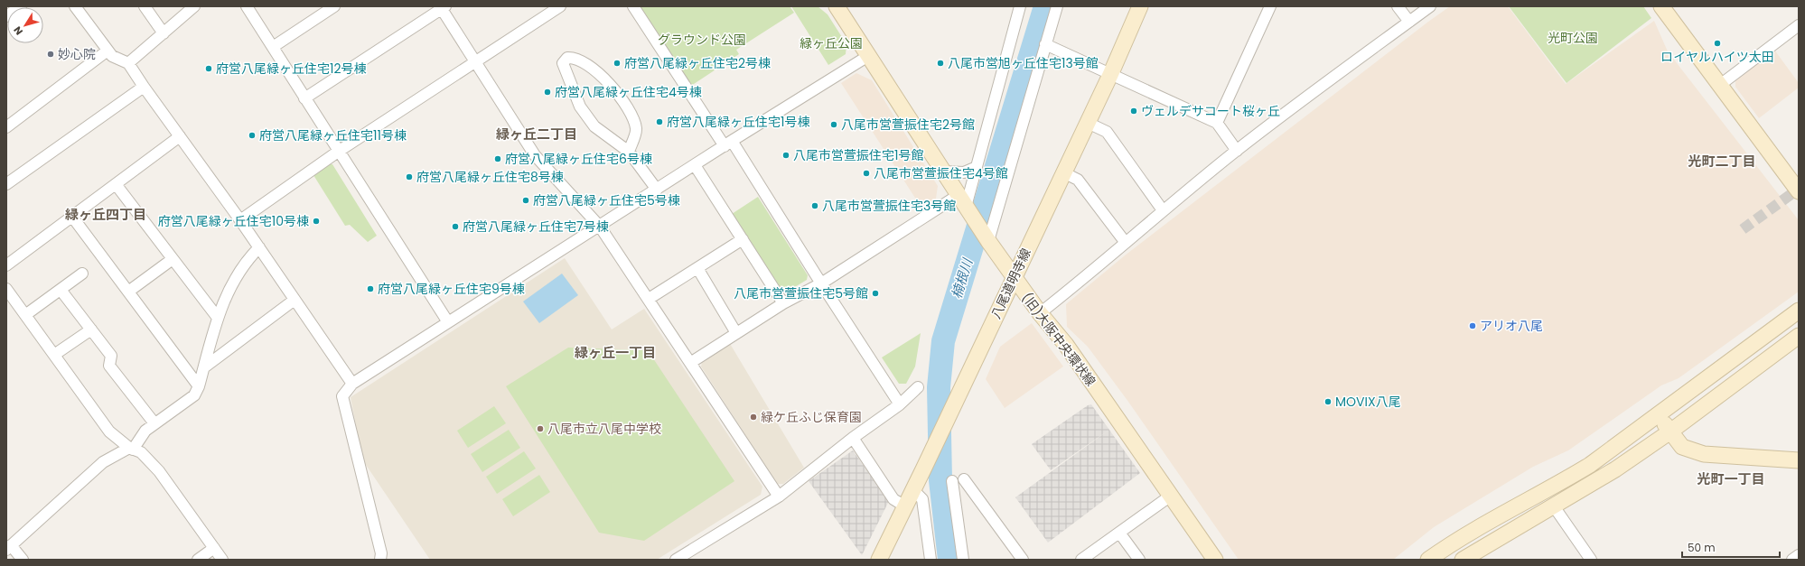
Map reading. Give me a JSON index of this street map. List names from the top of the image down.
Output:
{
  "streets": {
    "street": ["八尾道明寺線", "(旧)大阪中央環状線"]
  },
  "crossings": [
    ["八尾道明寺線", "(旧)大阪中央環状線"]
  ],
  "districts": [
    "緑ヶ丘二丁目",
    "光町二丁目",
    "緑ヶ丘四丁目",
    "緑ヶ丘一丁目",
    "光町一丁目"
  ],
  "water": ["楠根川"],
  "parks": ["光町公園", "グラウンド公園", "緑ヶ丘公園"],
  "places": [
    "ロイヤルハイツ太田",
    "妙心院",
    "府営八尾緑ヶ丘住宅2号棟",
    "八尾市営旭ヶ丘住宅13号館",
    "府営八尾緑ヶ丘住宅12号棟",
    "府営八尾緑ヶ丘住宅4号棟",
    "ヴェルデサコート桜ヶ丘",
    "府営八尾緑ヶ丘住宅1号棟",
    "八尾市営萱振住宅2号館",
    "府営八尾緑ヶ丘住宅11号棟",
    "八尾市営萱振住宅1号館",
    "府営八尾緑ヶ丘住宅6号棟",
    "八尾市営萱振住宅4号館",
    "府営八尾緑ヶ丘住宅8号棟",
    "府営八尾緑ヶ丘住宅5号棟",
    "八尾市営萱振住宅3号館",
    "府営八尾緑ヶ丘住宅10号棟",
    "府営八尾緑ヶ丘住宅7号棟",
    "府営八尾緑ヶ丘住宅9号棟",
    "八尾市営萱振住宅5号館",
    "アリオ八尾",
    "MOVIX八尾",
    "緑ケ丘ふじ保育園",
    "八尾市立八尾中学校"
  ],
  "scale_bar": "50 m",
  "north": "bottom left"
}
